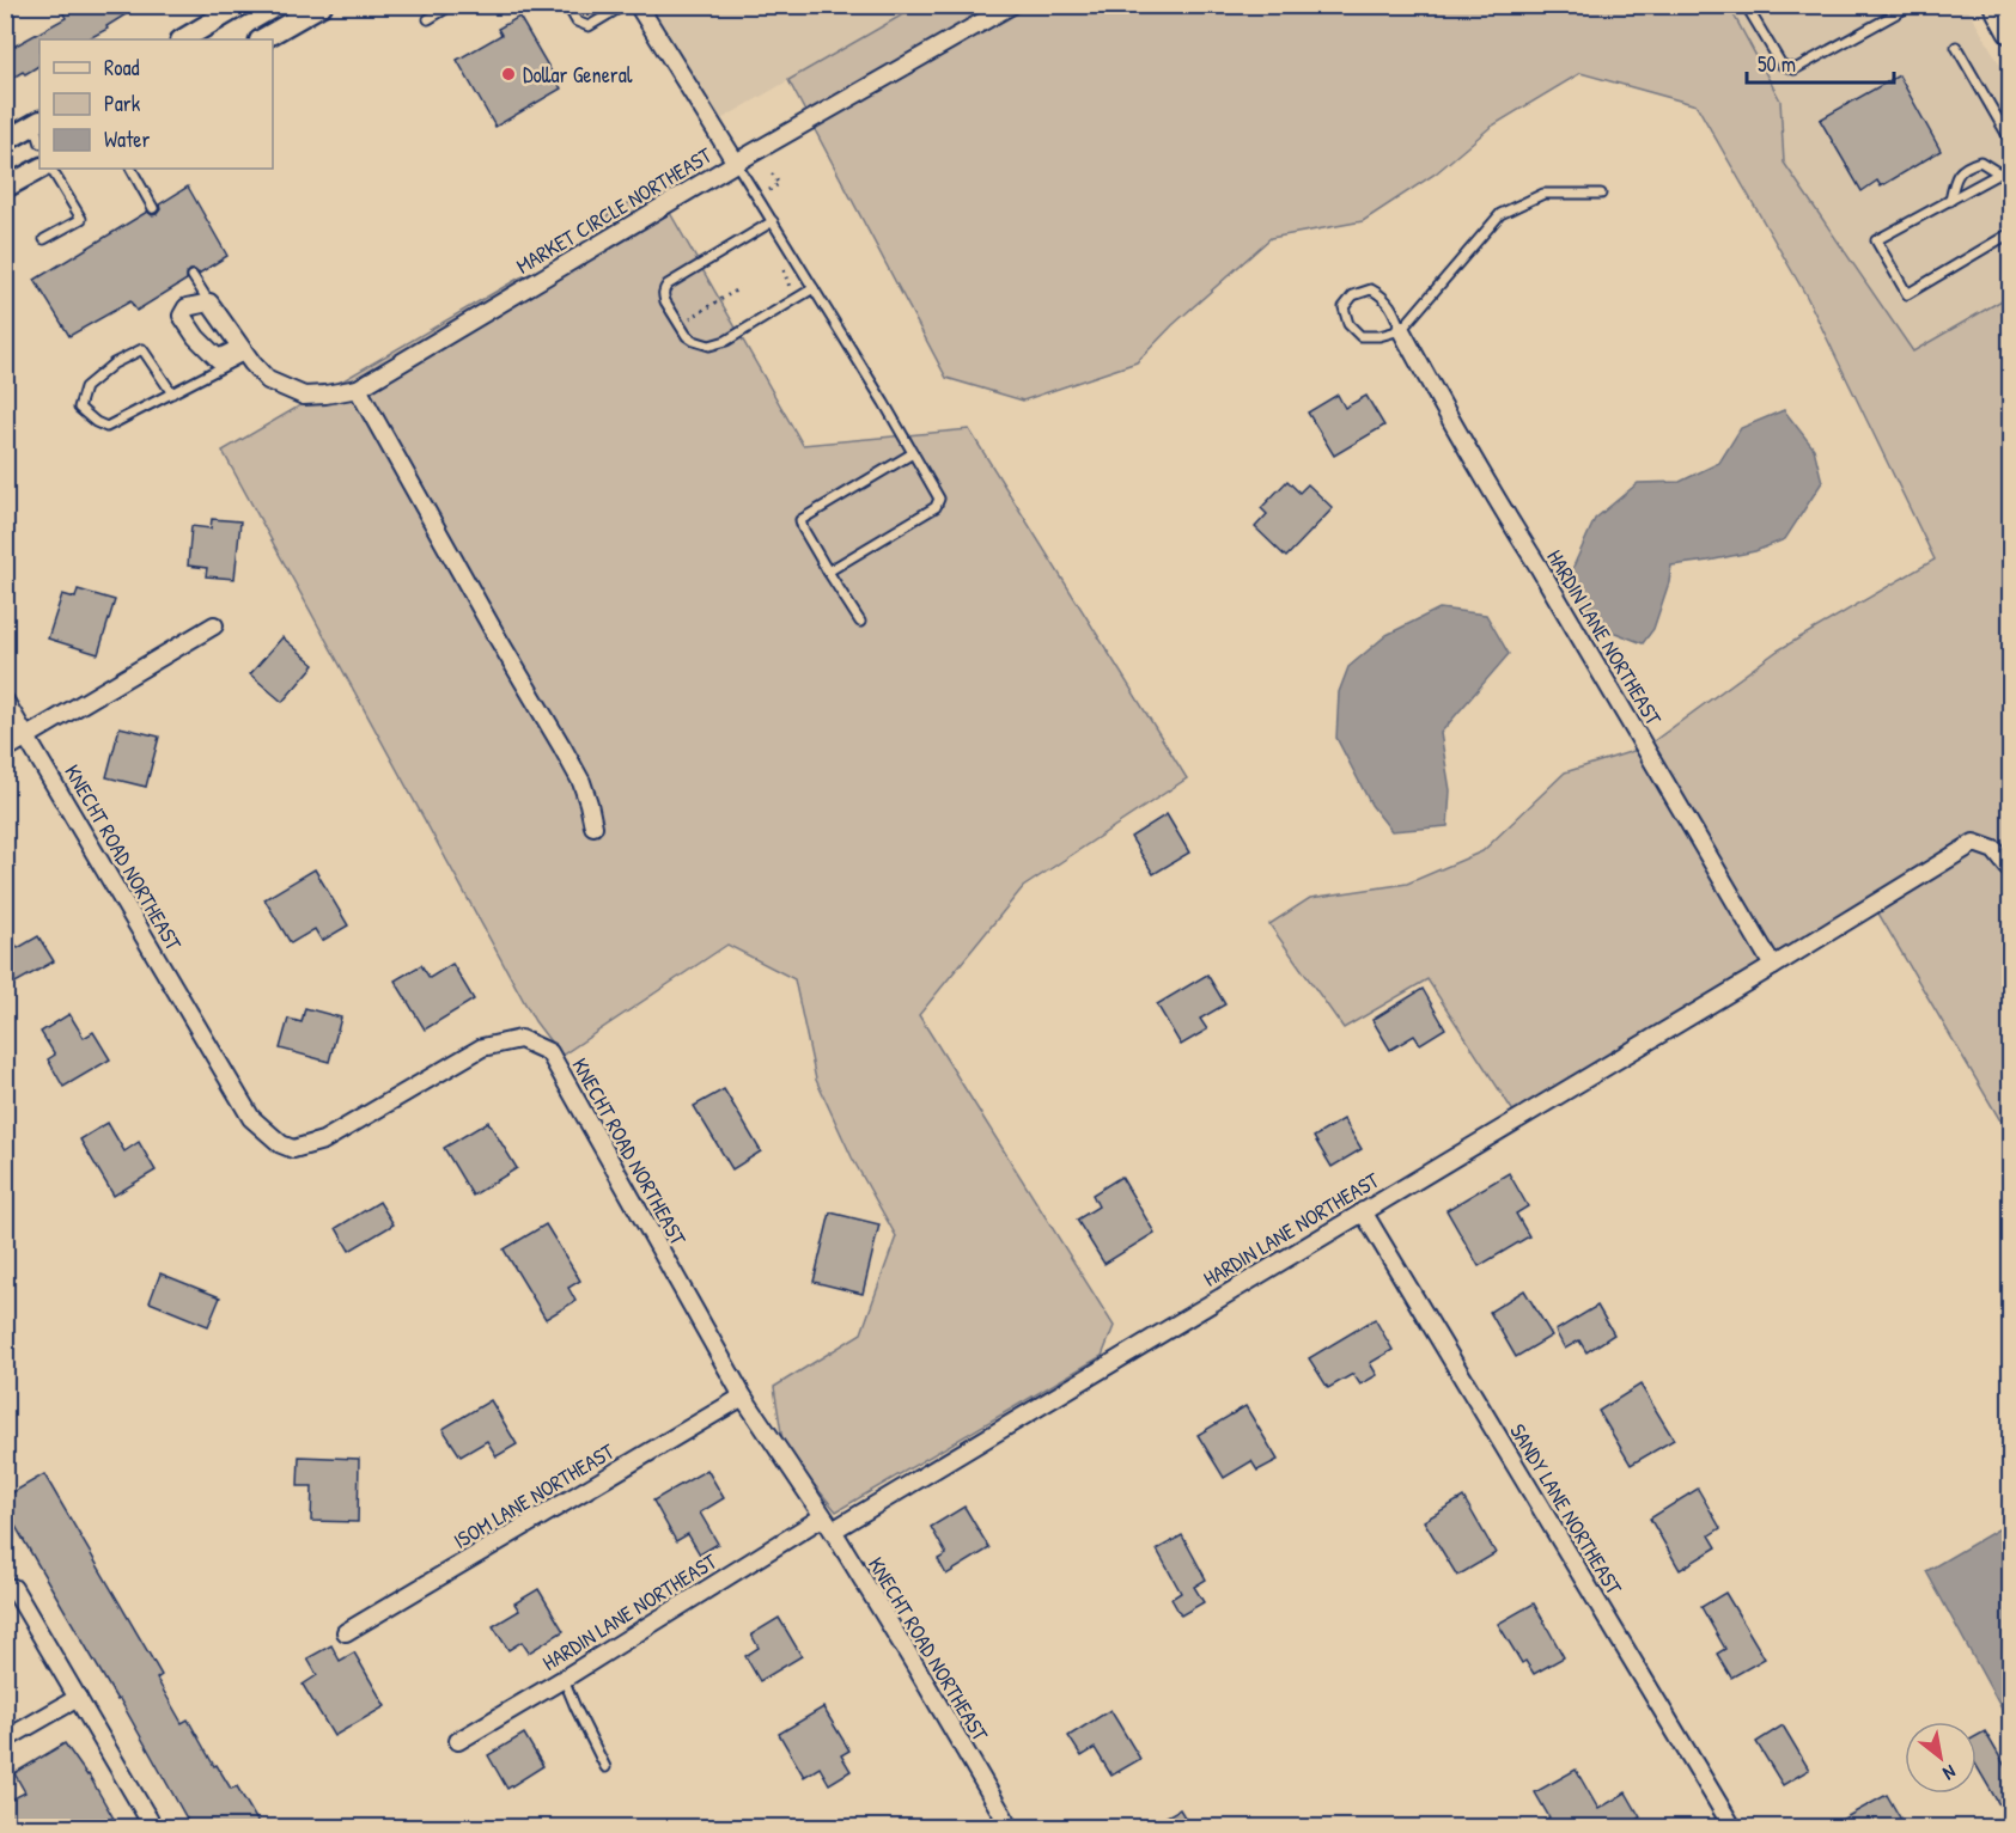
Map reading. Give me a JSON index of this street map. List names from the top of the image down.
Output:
{
  "streets": {
    "street": [
      "MARKET CIRCLE NORTHEAST",
      "HARDIN LANE NORTHEAST",
      "KNECHT ROAD NORTHEAST",
      "ISOM LANE NORTHEAST",
      "SANDY LANE NORTHEAST"
    ]
  },
  "crossings": [
    ["HARDIN LANE NORTHEAST", "KNECHT ROAD NORTHEAST"],
    ["HARDIN LANE NORTHEAST", "SANDY LANE NORTHEAST"],
    ["KNECHT ROAD NORTHEAST", "ISOM LANE NORTHEAST"]
  ],
  "places": ["Dollar General"],
  "legend": ["Road", "Park", "Water"],
  "scale_bar": "50 m",
  "north": "bottom right"
}
